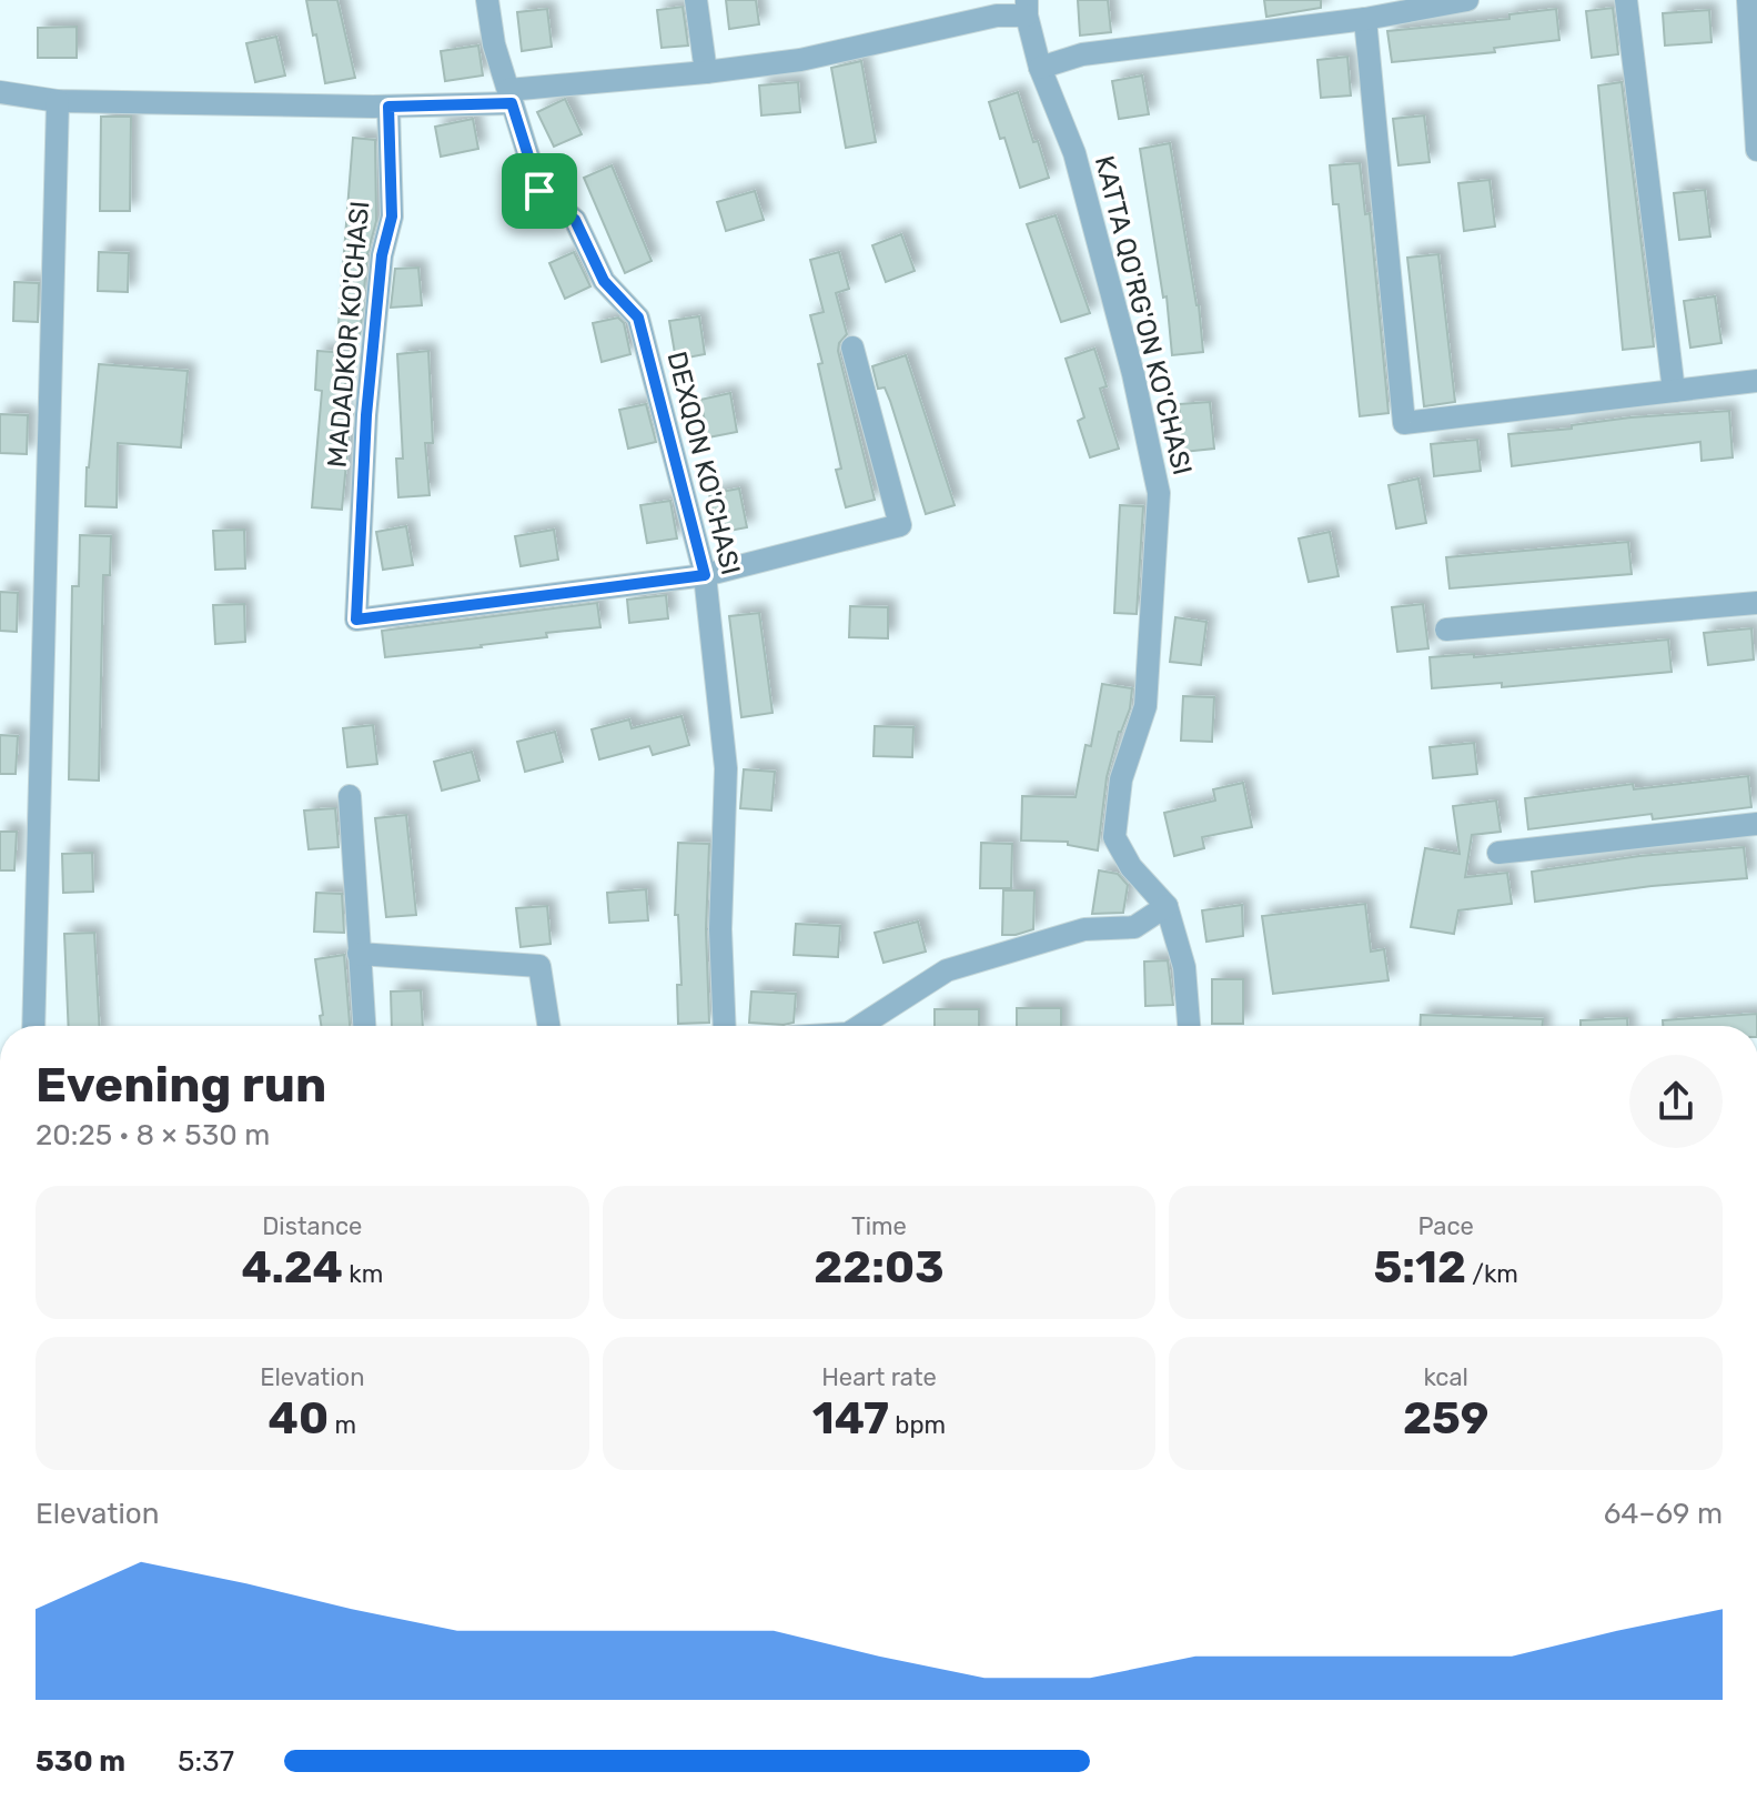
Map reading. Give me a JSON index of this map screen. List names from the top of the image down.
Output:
{
  "streets": {
    "street": ["KATTA QO'RG'ON KO'CHASI", "MADADKOR KO'CHASI", "DEXQON KO'CHASI"]
  },
  "crossings": [
    ["MADADKOR KO'CHASI", "DEXQON KO'CHASI"]
  ],
  "page": {
    "heading": ["Evening run", "20:25 · 8 × 530 m"],
    "stats": [
      ["Distance", "4.24 km"],
      ["Time", "22:03"],
      ["Pace", "5:12 /km"],
      ["Elevation", "40 m"],
      ["Heart rate", "147 bpm"],
      ["kcal", "259"]
    ],
    "chart": ["Elevation", "64–69 m"],
    "list": [
      {
        "name": "530 m",
        "note": "5:37"
      }
    ]
  }
}
